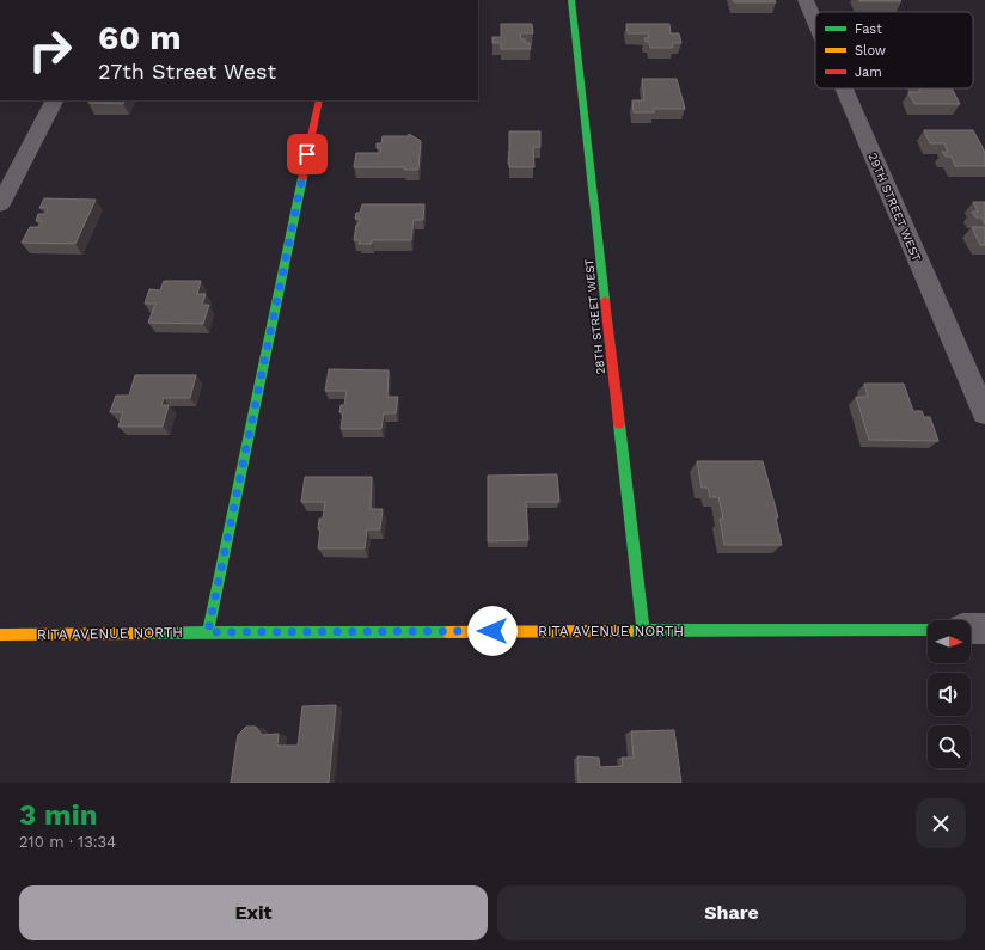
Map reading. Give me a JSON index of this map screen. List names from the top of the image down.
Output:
{
  "streets": {
    "street": ["29TH STREET WEST", "28TH STREET WEST", "RITA AVENUE NORTH"]
  },
  "crossings": [
    ["28TH STREET WEST", "RITA AVENUE NORTH"]
  ],
  "legend": ["Fast", "Slow", "Jam"],
  "north": "right",
  "page": {
    "turn": ["60 m", "27th Street West"],
    "heading": ["3 min", "210 m · 13:34"],
    "buttons": ["Exit", "Share"]
  }
}
